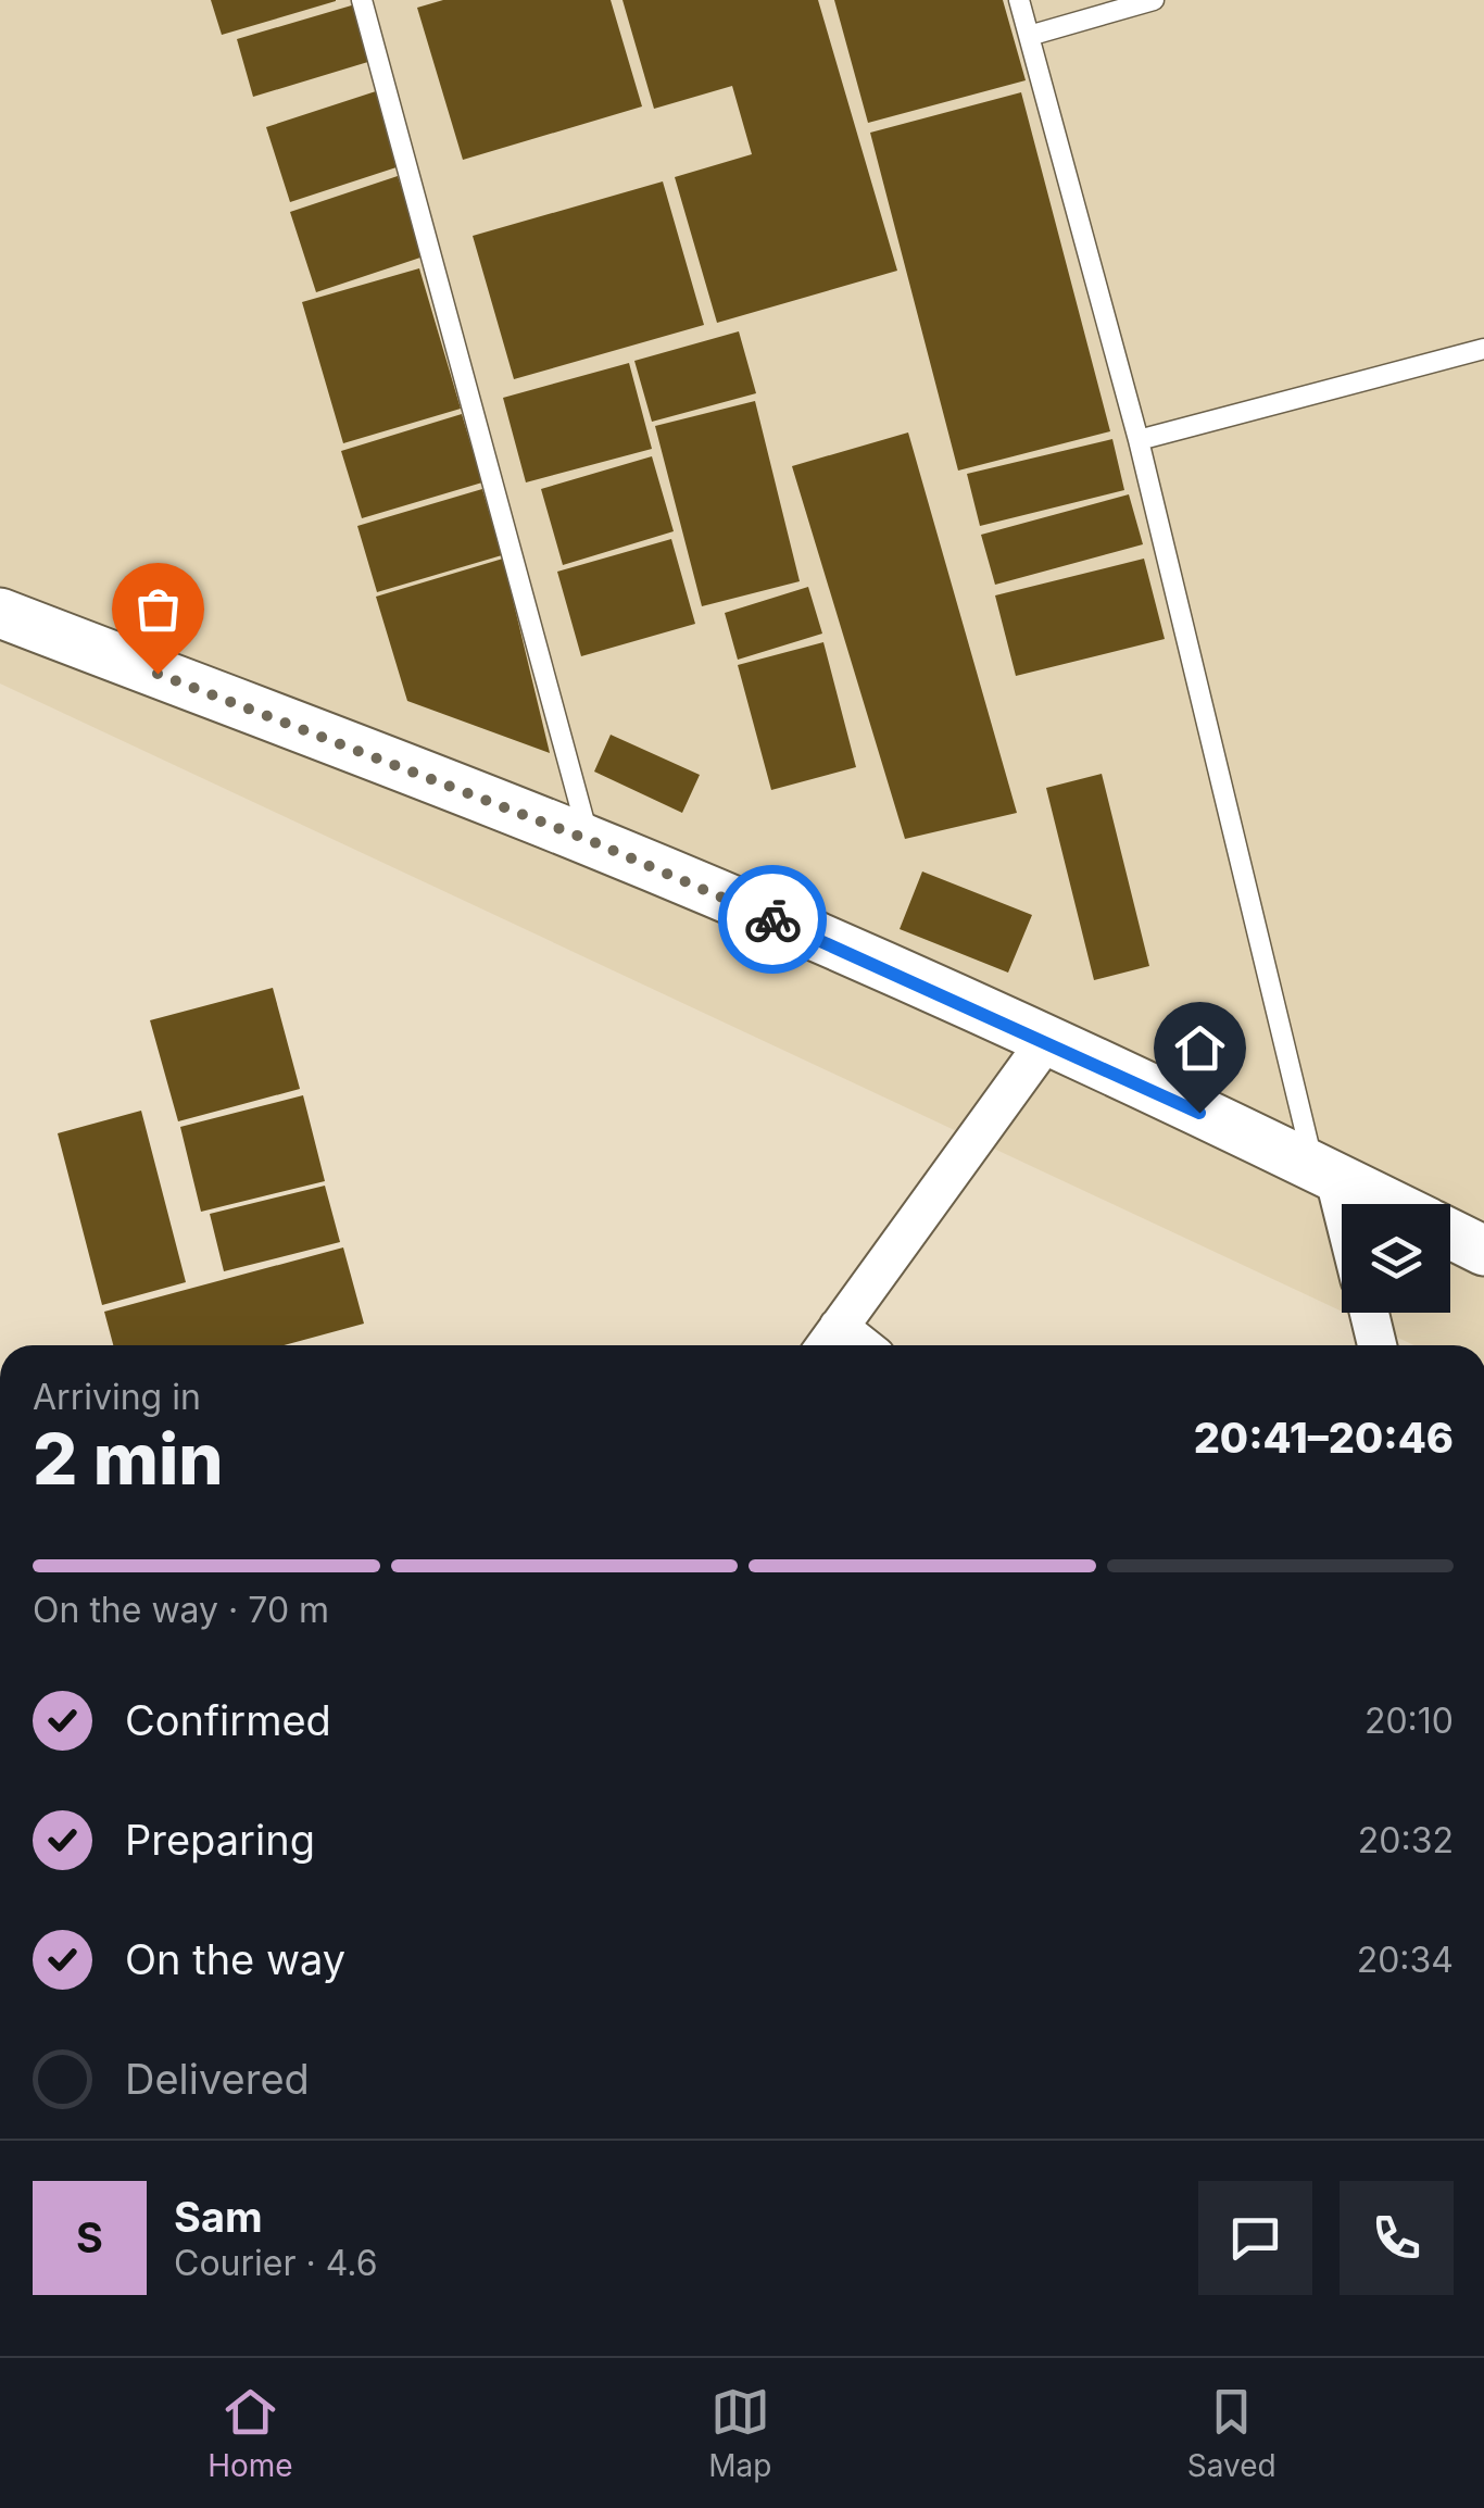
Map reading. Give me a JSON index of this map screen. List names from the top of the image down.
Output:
{
  "page": {
    "heading": ["2 min", "Arriving in", "20:41–20:46"],
    "panel": ["Sam", "Courier · 4.6"],
    "bar": "On the way · 70 m",
    "list": [
      ["Confirmed", "20:10"],
      ["Preparing", "20:32"],
      ["On the way", "20:34"],
      "Delivered"
    ],
    "round": "S",
    "tabs": ["Home", "Map", "Saved"]
  }
}
